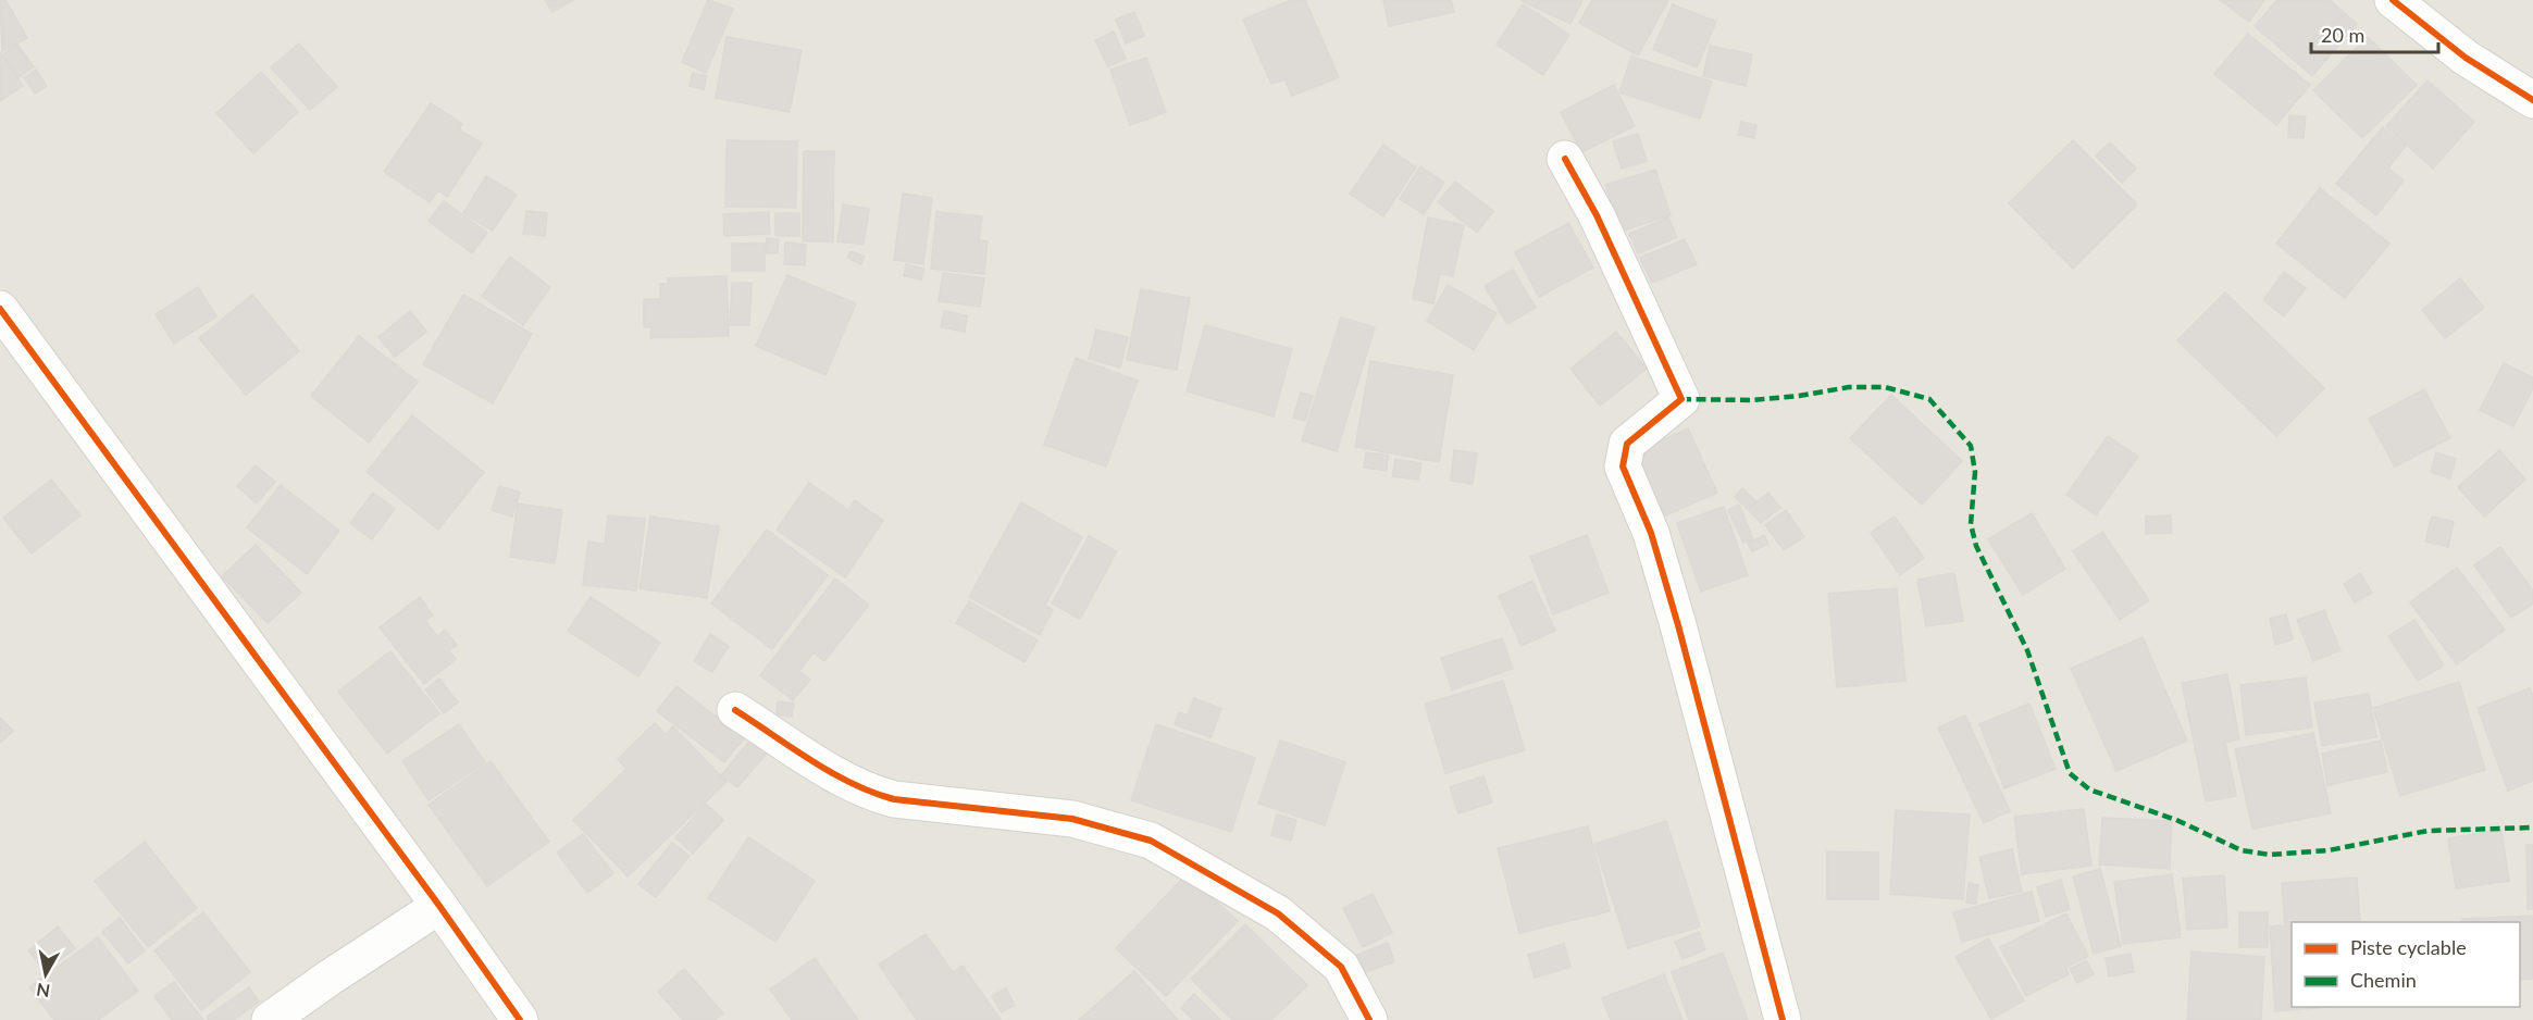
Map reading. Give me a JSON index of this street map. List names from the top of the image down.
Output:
{
  "legend": ["Piste cyclable", "Chemin"],
  "scale_bar": "20 m",
  "north": "bottom"
}
